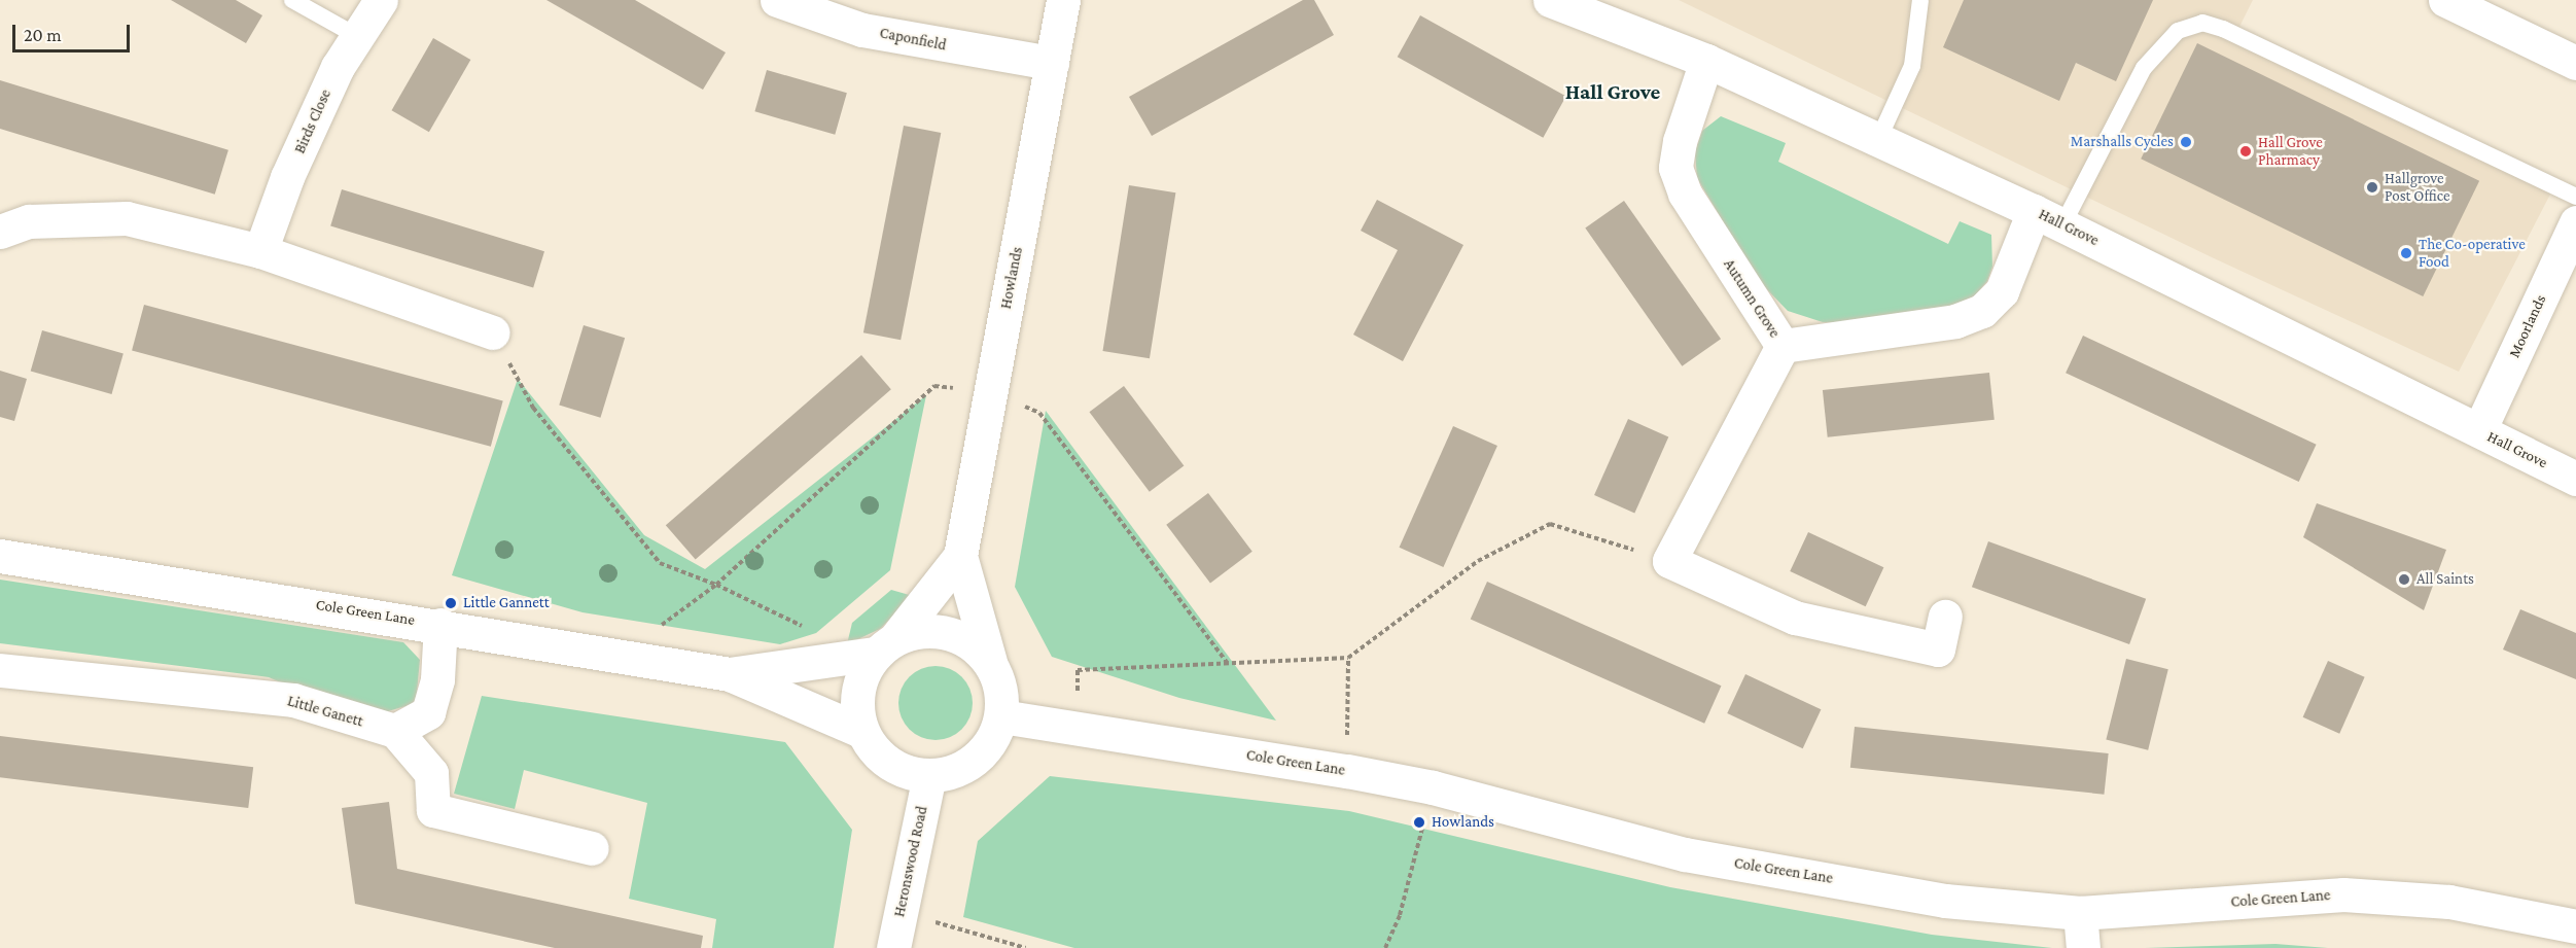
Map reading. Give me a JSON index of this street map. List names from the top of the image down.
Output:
{
  "streets": {
    "street": [
      "Caponfield",
      "Birds Close",
      "Hall Grove",
      "Howlands",
      "Autumn Grove",
      "Moorlands",
      "Cole Green Lane",
      "Little Ganett",
      "Heronswood Road"
    ]
  },
  "crossings": [
    ["Caponfield", "Howlands"],
    ["Hall Grove", "Autumn Grove"],
    ["Hall Grove", "Moorlands"],
    ["Howlands", "Cole Green Lane"],
    ["Howlands", "Heronswood Road"],
    ["Cole Green Lane", "Heronswood Road"]
  ],
  "districts": ["Hall Grove"],
  "places": [
    "Marshalls Cycles",
    "Hall Grove Pharmacy",
    "Hallgrove Post Office",
    "The Co-operative Food",
    "All Saints",
    "Little Gannett",
    "Howlands"
  ],
  "scale_bar": "20 m"
}
